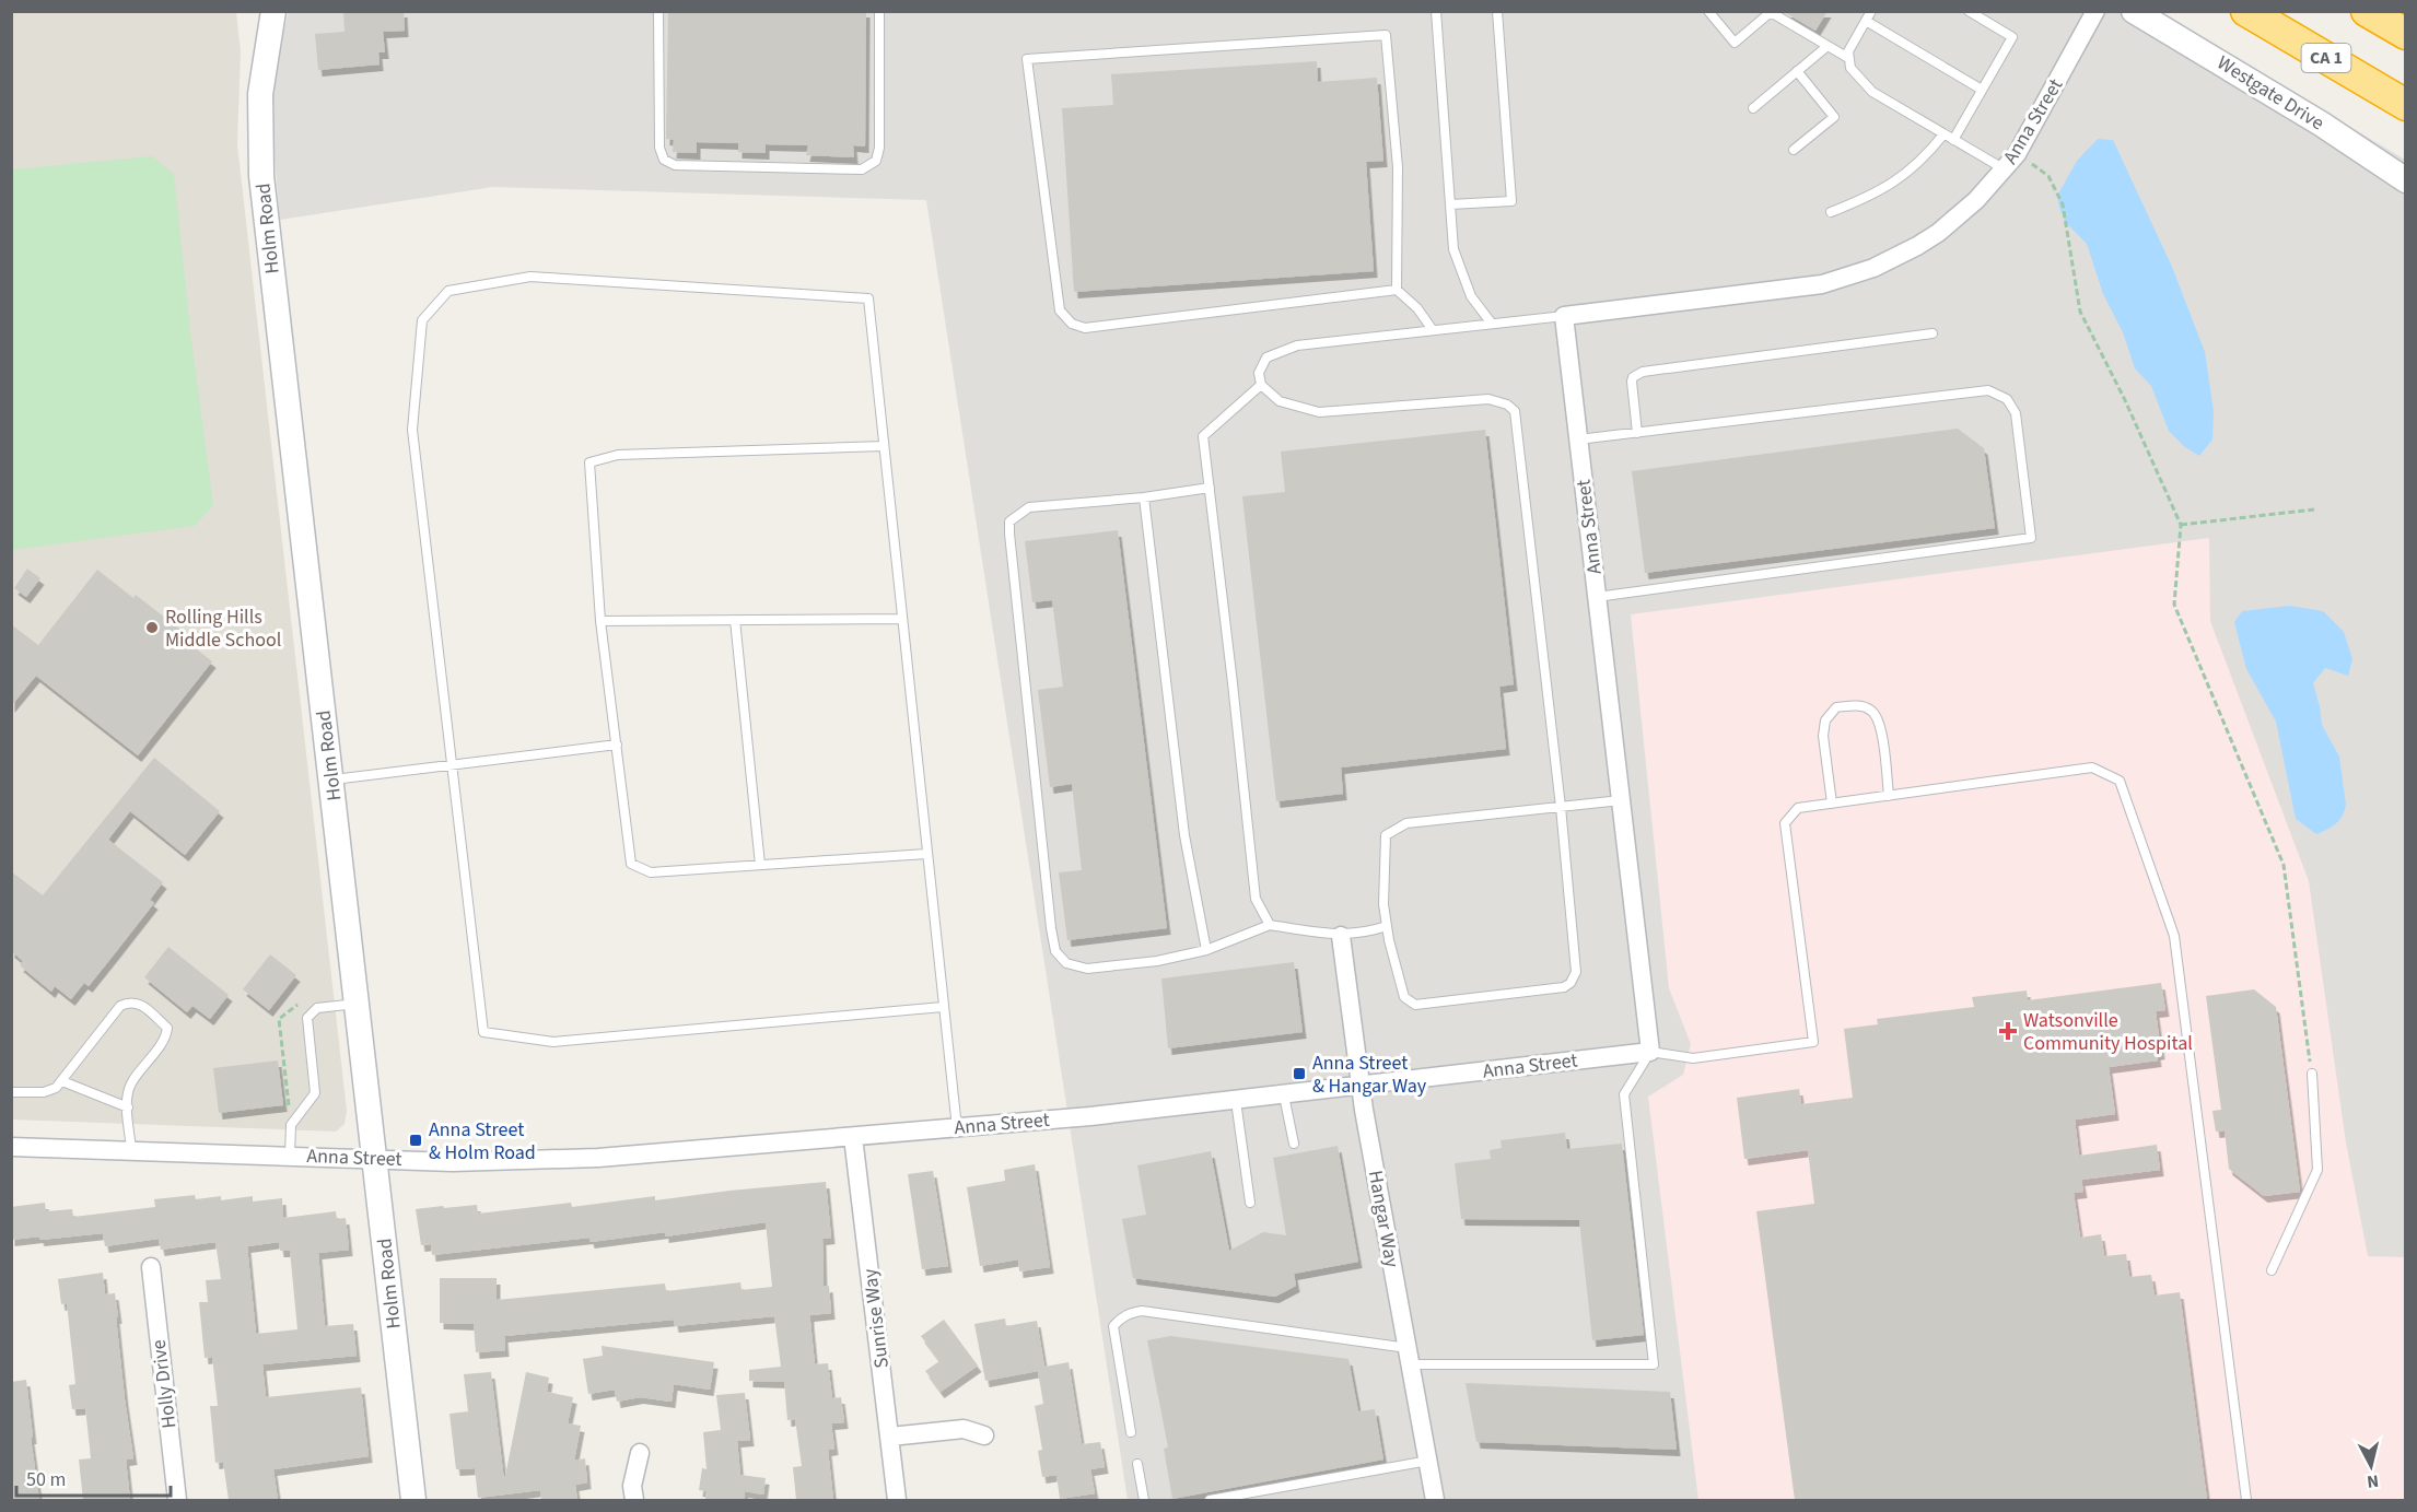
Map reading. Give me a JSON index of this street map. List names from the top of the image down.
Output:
{
  "streets": {
    "highway": ["CA 1"],
    "street": [
      "Westgate Drive",
      "Anna Street",
      "Holm Road",
      "Hangar Way",
      "Sunrise Way",
      "Holly Drive"
    ]
  },
  "crossings": [
    ["Anna Street", "Holm Road"],
    ["Anna Street", "Hangar Way"],
    ["Anna Street", "Sunrise Way"]
  ],
  "places": {
    "other": ["Rolling Hills Middle School"],
    "health": ["Watsonville Community Hospital"],
    "transit": ["Anna Street & Hangar Way", "Anna Street & Holm Road"]
  },
  "scale_bar": "50 m",
  "north": "bottom"
}
